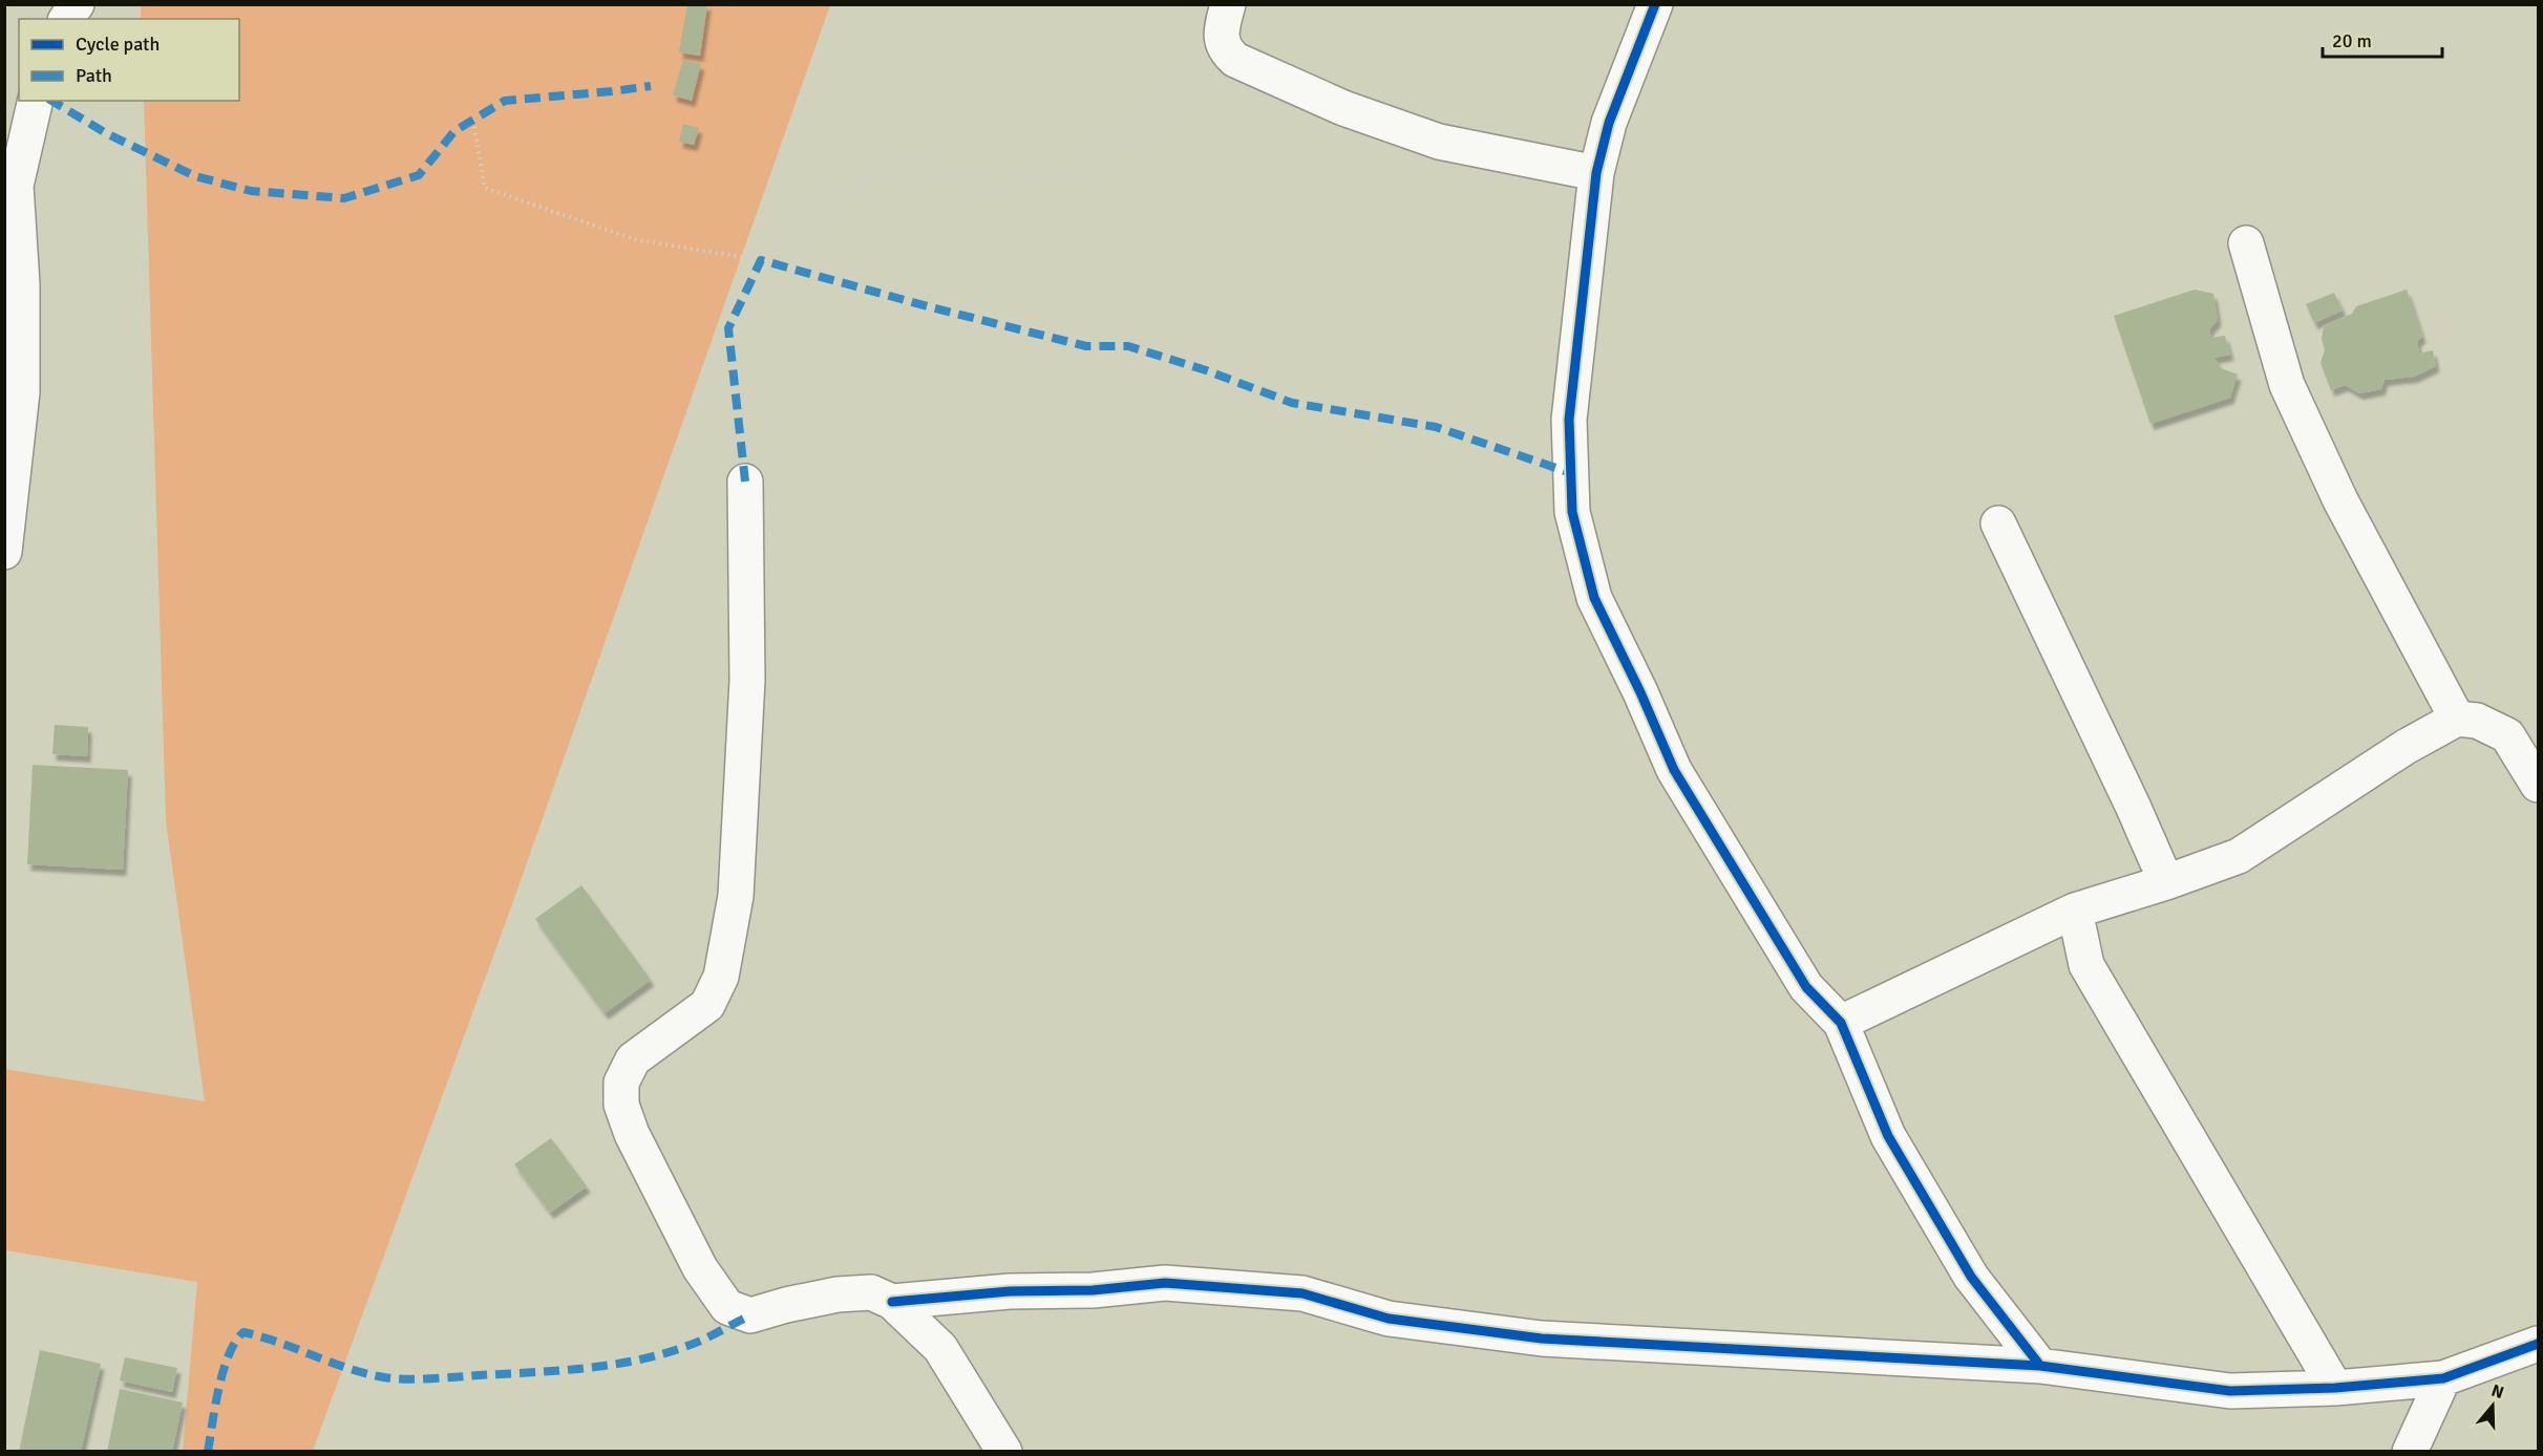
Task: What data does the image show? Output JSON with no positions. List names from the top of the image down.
{
  "legend": ["Cycle path", "Path"],
  "scale_bar": "20 m",
  "north": "top"
}
